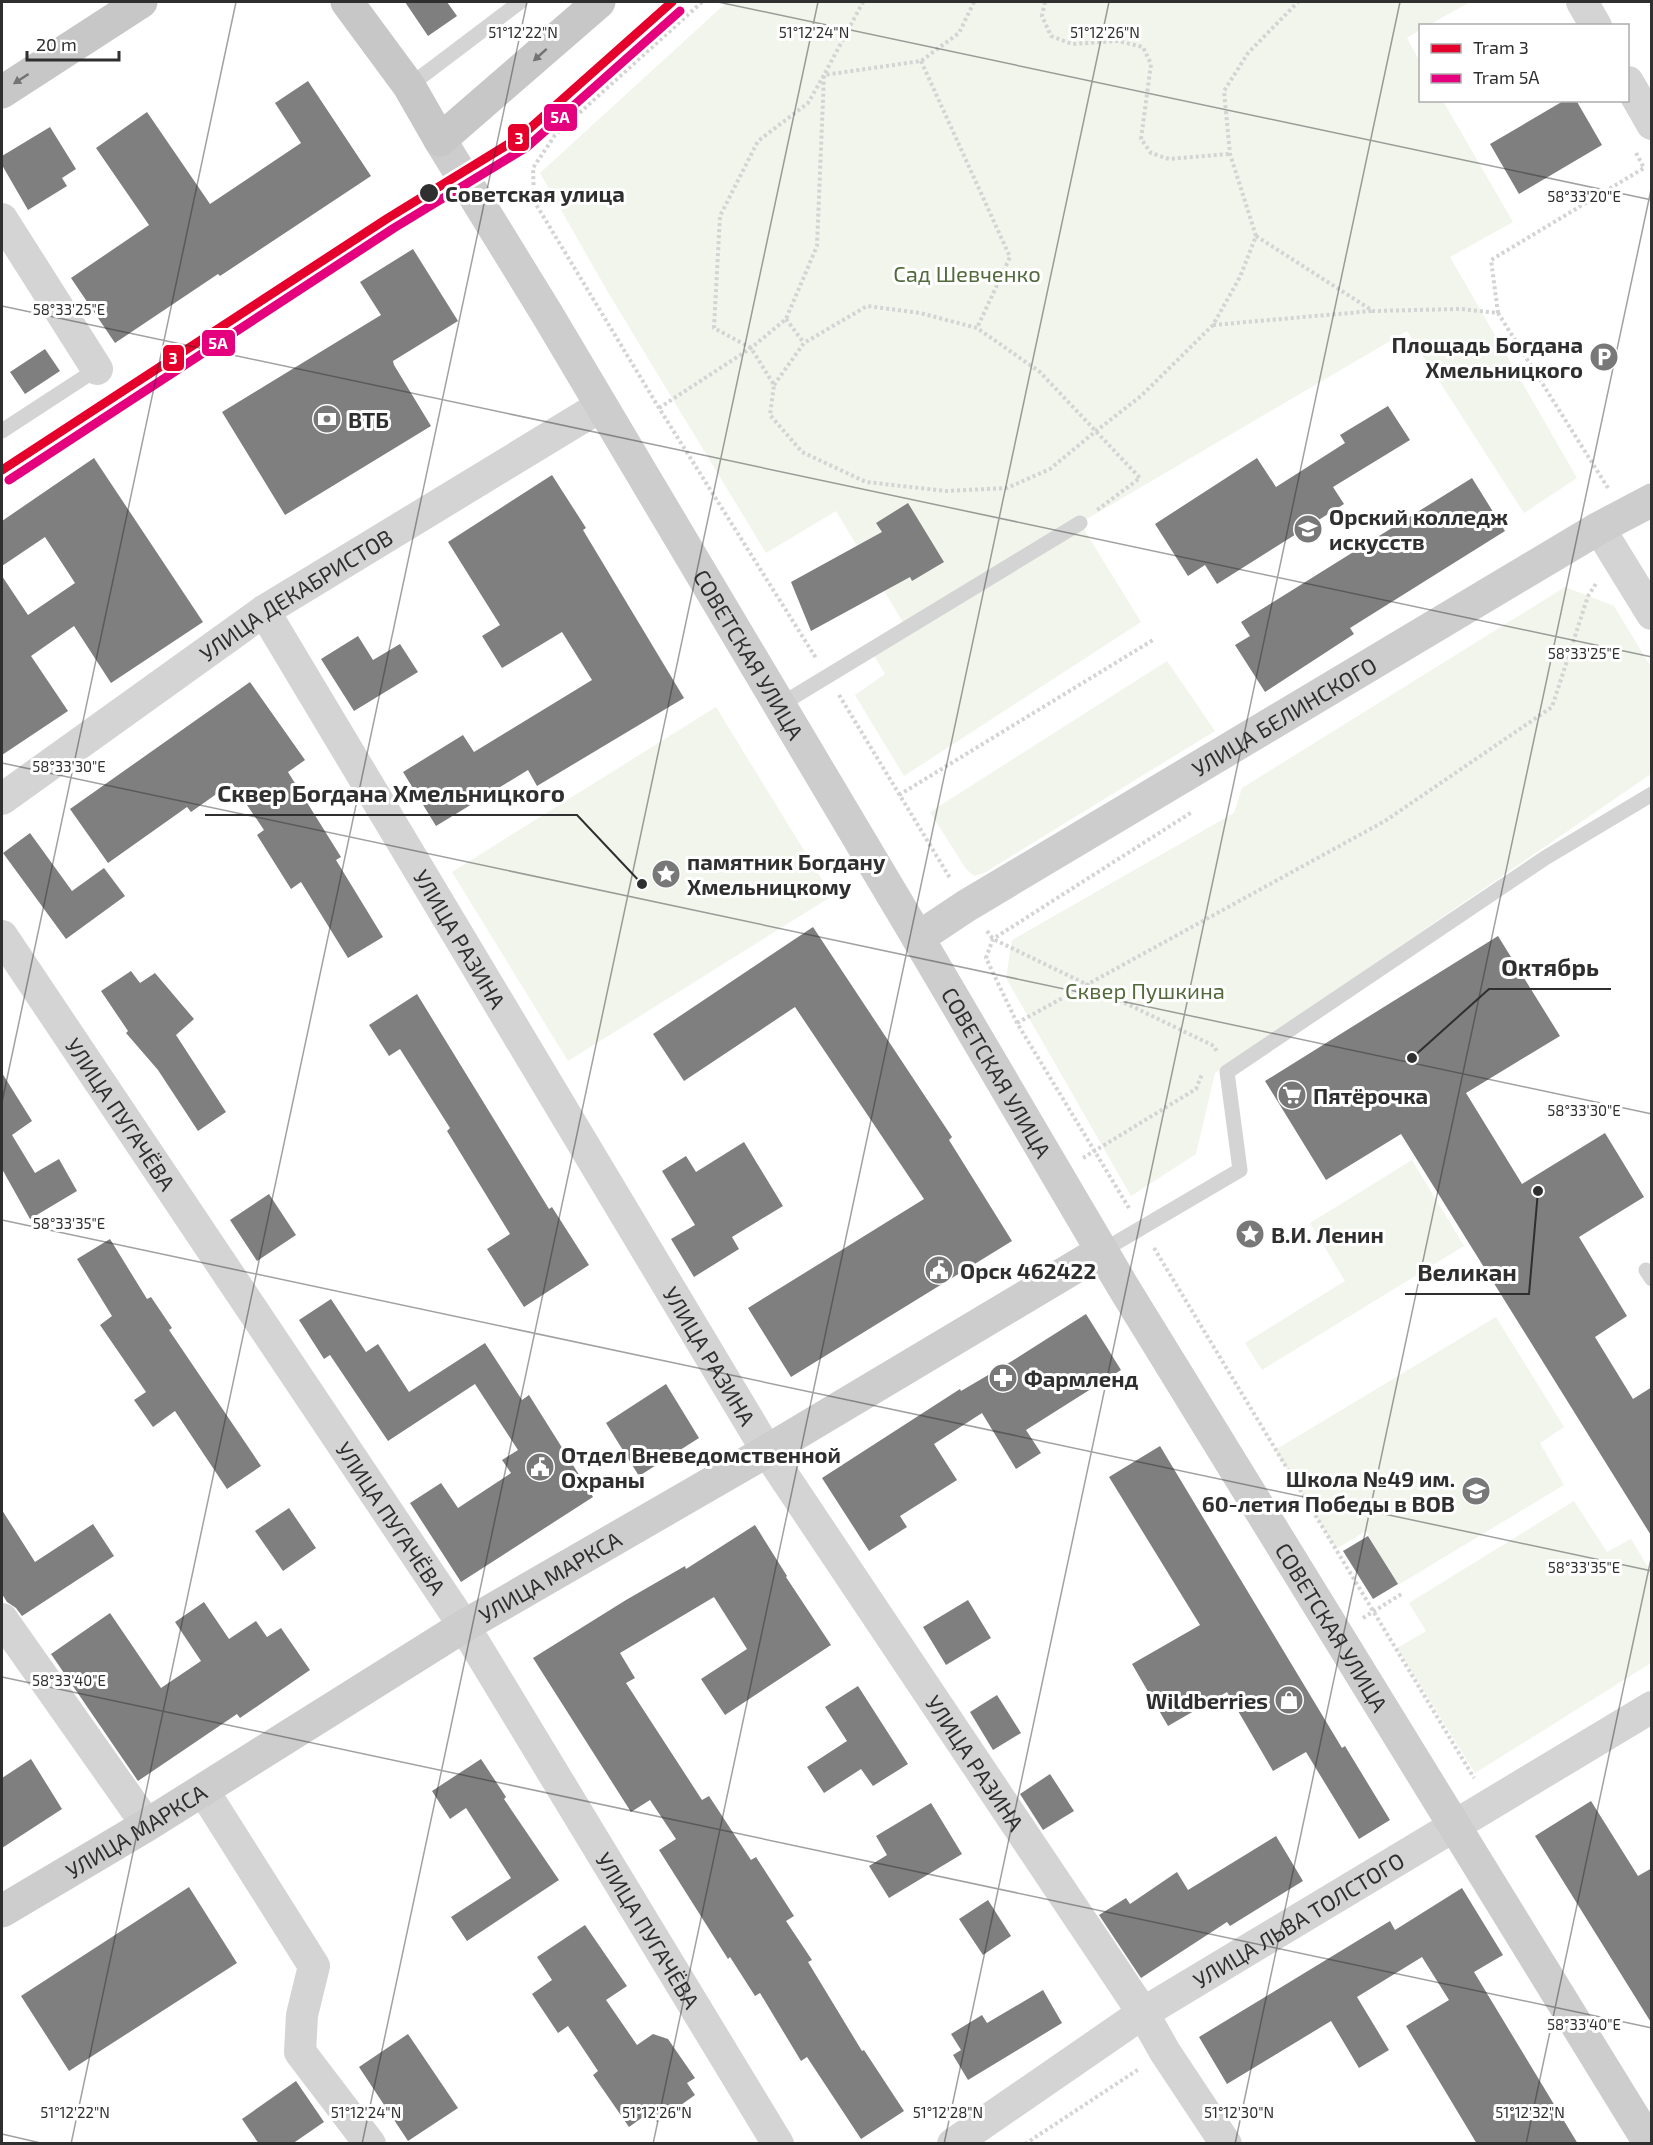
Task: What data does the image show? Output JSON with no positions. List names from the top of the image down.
{
  "streets": {
    "main road": ["СОВЕТСКАЯ УЛИЦА"],
    "street": [
      "УЛИЦА ДЕКАБРИСТОВ",
      "УЛИЦА БЕЛИНСКОГО",
      "УЛИЦА РАЗИНА",
      "УЛИЦА ПУГАЧЁВА",
      "УЛИЦА МАРКСА",
      "УЛИЦА ЛЬВА ТОЛСТОГО"
    ]
  },
  "crossings": [
    ["УЛИЦА ДЕКАБРИСТОВ", "СОВЕТСКАЯ УЛИЦА"],
    ["УЛИЦА ДЕКАБРИСТОВ", "УЛИЦА РАЗИНА"],
    ["СОВЕТСКАЯ УЛИЦА", "УЛИЦА БЕЛИНСКОГО"],
    ["СОВЕТСКАЯ УЛИЦА", "УЛИЦА МАРКСА"],
    ["СОВЕТСКАЯ УЛИЦА", "УЛИЦА ЛЬВА ТОЛСТОГО"],
    ["УЛИЦА РАЗИНА", "УЛИЦА МАРКСА"],
    ["УЛИЦА РАЗИНА", "УЛИЦА ЛЬВА ТОЛСТОГО"],
    ["УЛИЦА ПУГАЧЁВА", "УЛИЦА МАРКСА"]
  ],
  "parks": ["Сад Шевченко", "Сквер Пушкина"],
  "places": {
    "other": [
      "Советская улица",
      "Сквер Богдана Хмельницкого",
      "Октябрь",
      "Великан"
    ],
    "parking": ["Площадь Богдана Хмельницкого"],
    "bank": ["ВТБ"],
    "school or university": ["Орский колледж искусств", "Школа №49 им. 60-летия Победы в ВОВ"],
    "place": ["памятник Богдану Хмельницкому", "В.И. Ленин"],
    "supermarket": ["Пятёрочка"],
    "public building": ["Орск 462422", "Отдел Вневедомственной Охраны"],
    "pharmacy": ["Фармленд"],
    "shop": ["Wildberries"]
  },
  "lines": ["tram line 3", "tram line 5А"],
  "legend": ["Tram 3", "Tram 5А"],
  "scale_bar": "20 m",
  "coordinates": [
    "51°12'22\"N",
    "51°12'24\"N",
    "51°12'26\"N",
    "58°33'20\"E",
    "58°33'25\"E",
    "58°33'30\"E",
    "58°33'35\"E",
    "58°33'40\"E",
    "51°12'28\"N",
    "51°12'30\"N",
    "51°12'32\"N"
  ]
}
